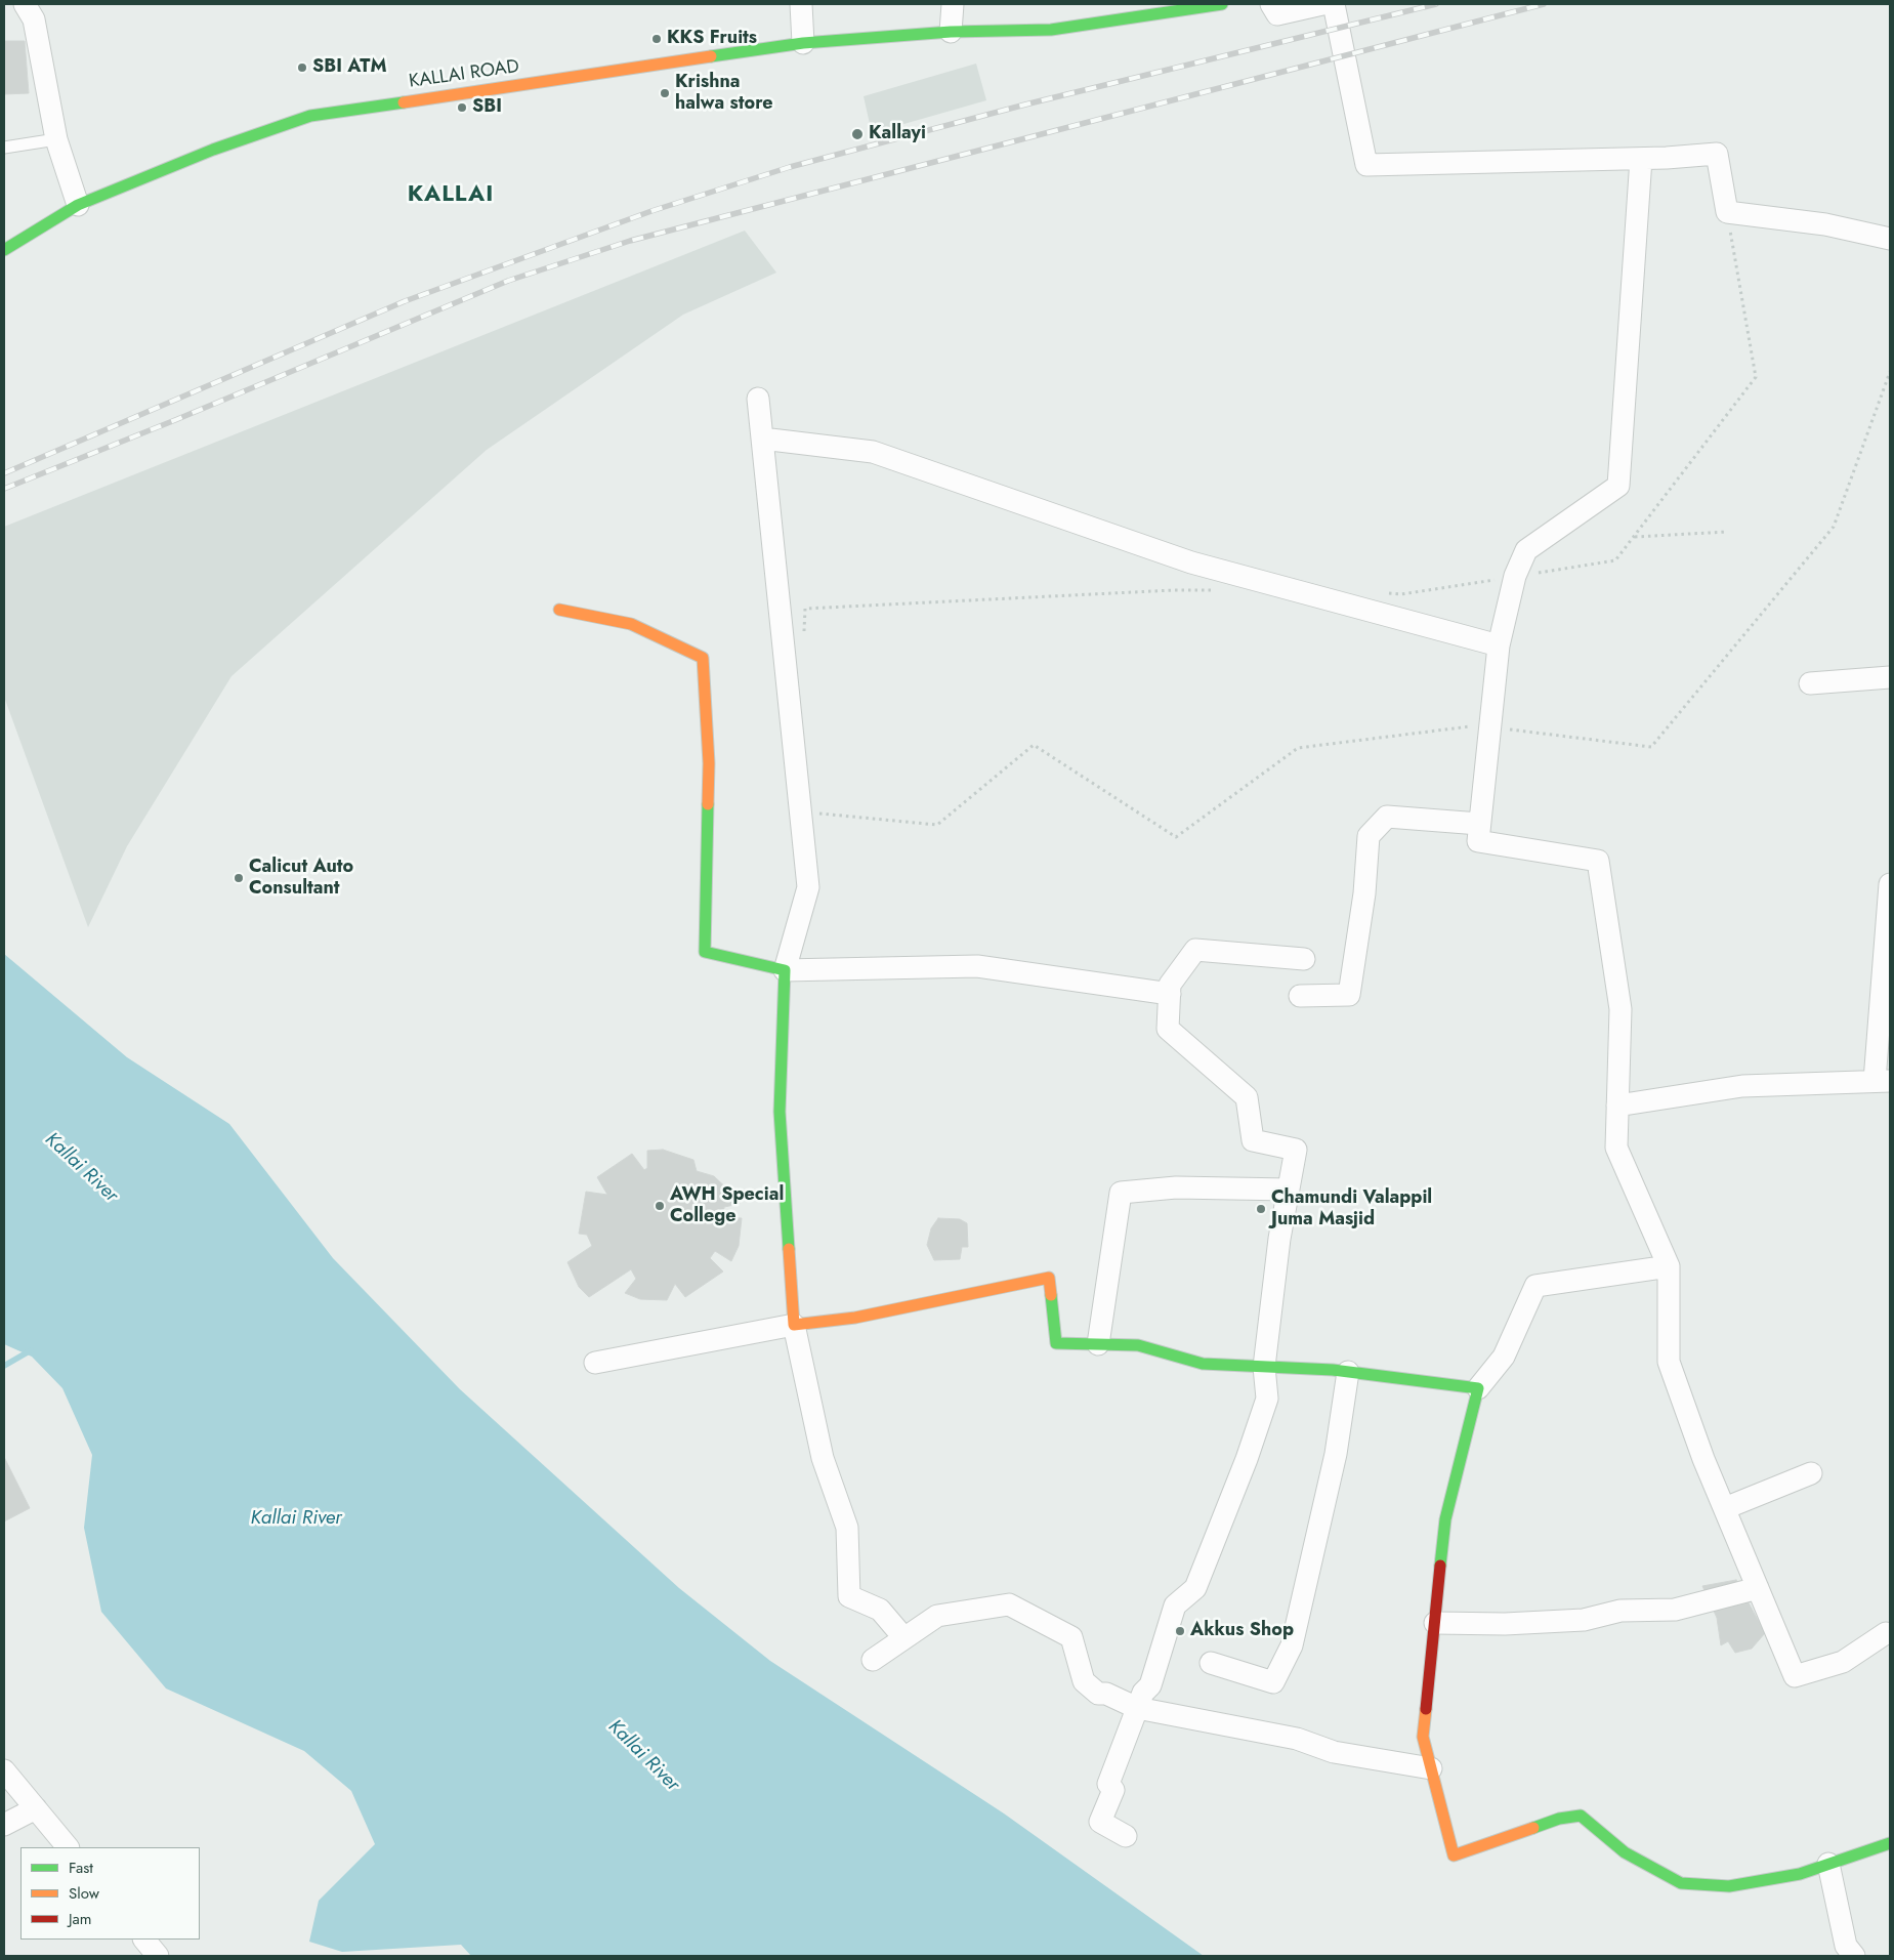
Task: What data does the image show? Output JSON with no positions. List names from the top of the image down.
{
  "streets": {
    "street": ["KALLAI ROAD"]
  },
  "districts": ["KALLAI"],
  "water": ["Kallai River"],
  "places": [
    "KKS Fruits",
    "SBI ATM",
    "Krishna halwa store",
    "SBI",
    "Kallayi",
    "Calicut Auto Consultant",
    "AWH Special College",
    "Chamundi Valappil Juma Masjid",
    "Akkus Shop"
  ],
  "legend": ["Fast", "Slow", "Jam"]
}
